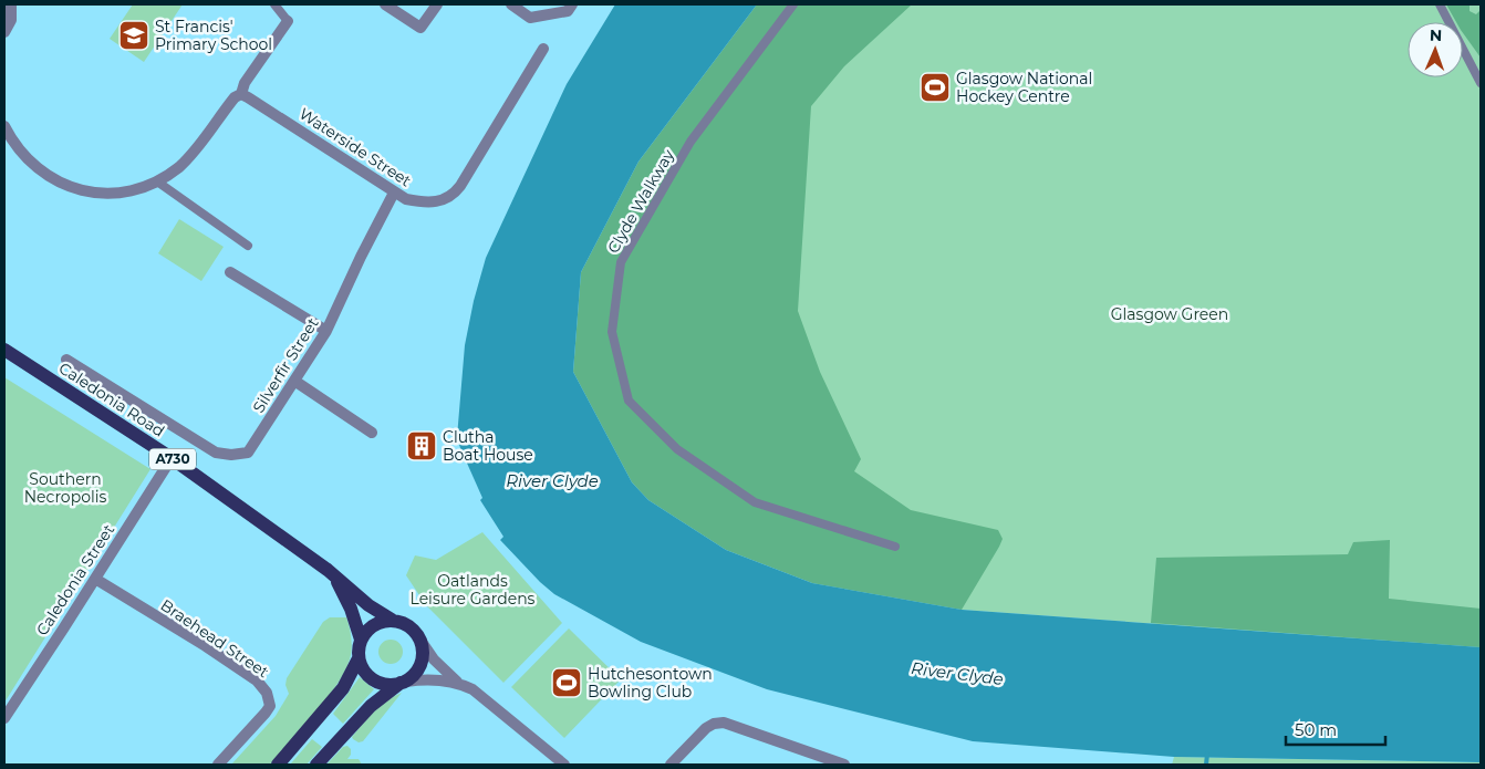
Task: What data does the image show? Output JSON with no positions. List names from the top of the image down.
{
  "streets": {
    "main road": ["Caledonia Road", "A730"],
    "street": [
      "Waterside Street",
      "Clyde Walkway",
      "Silverfir Street",
      "Caledonia Street",
      "Braehead Street"
    ]
  },
  "crossings": [
    ["Waterside Street", "Silverfir Street"],
    ["Caledonia Road", "Caledonia Street"],
    ["Caledonia Street", "Braehead Street"]
  ],
  "water": ["River Clyde"],
  "parks": ["Glasgow Green", "Southern Necropolis", "Oatlands Leisure Gardens"],
  "places": {
    "school or university": ["St Francis' Primary School"],
    "sports": ["Glasgow National Hockey Centre", "Hutchesontown Bowling Club"],
    "building": ["Clutha Boat House"]
  },
  "scale_bar": "50 m",
  "north": "top"
}
